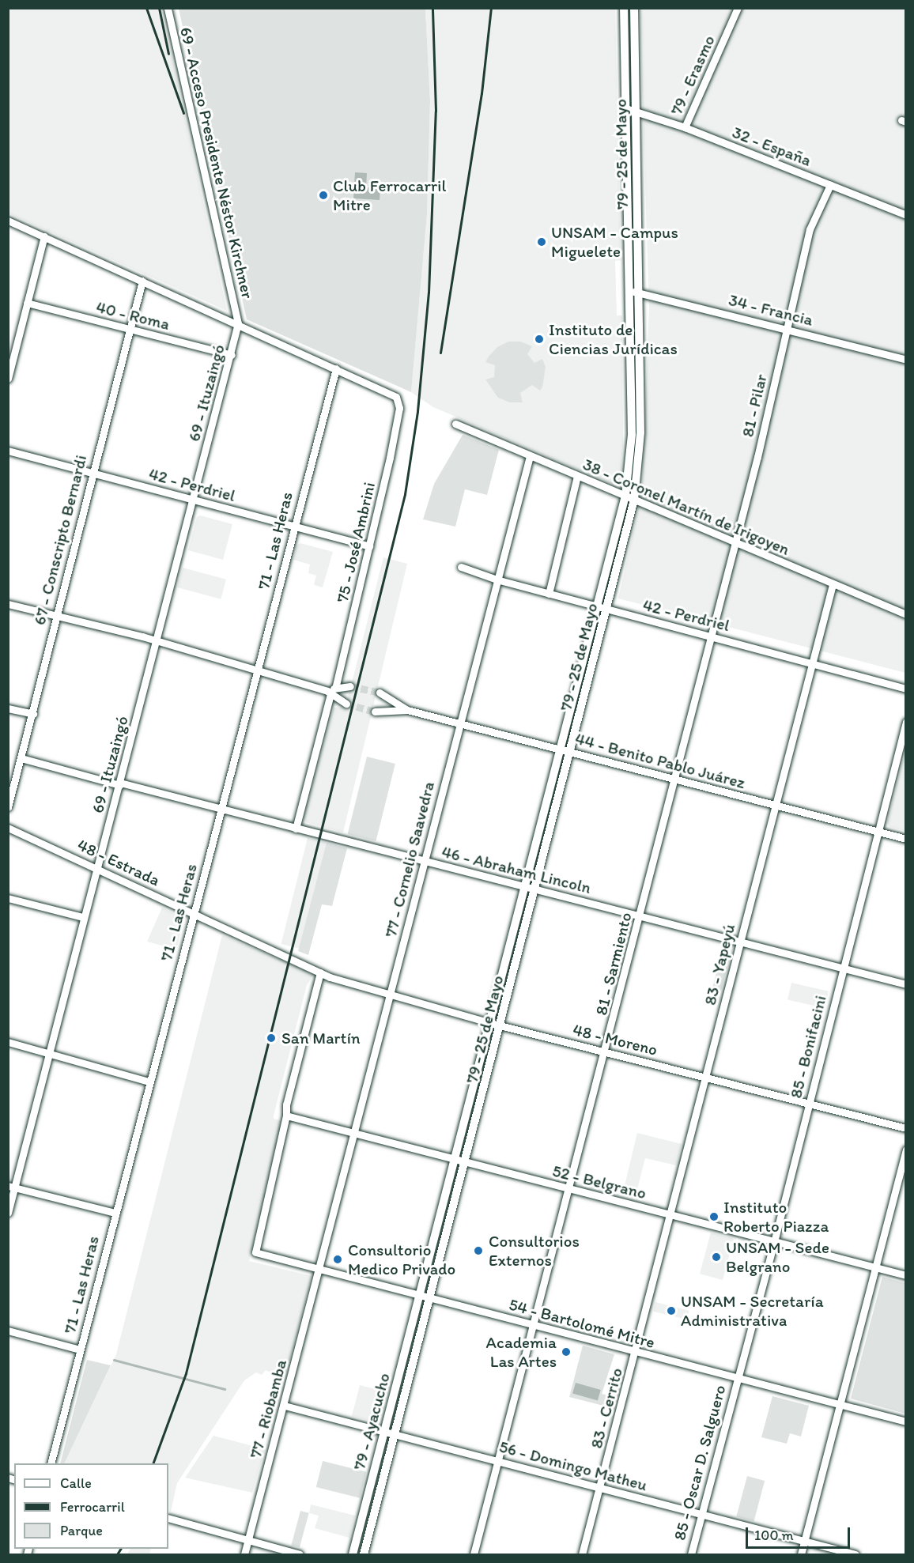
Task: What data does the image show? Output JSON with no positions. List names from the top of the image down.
{
  "streets": {
    "main road": ["79 - 25 de Mayo", "79 - Ayacucho"],
    "street": [
      "79 - Erasmo",
      "32 - España",
      "69 - Acceso Presidente Néstor Kirchner",
      "34 - Francia",
      "40 - Roma",
      "69 - Ituzaingó",
      "81 - Pilar",
      "42 - Perdriel",
      "38 - Coronel Martín de Irigoyen",
      "67 - Conscripto Bernardi",
      "71 - Las Heras",
      "75 - José Ambrini",
      "44 - Benito Pablo Juárez",
      "77 - Cornelio Saavedra",
      "48 - Estrada",
      "46 - Abraham Lincoln",
      "81 - Sarmiento",
      "83 - Yapeyú",
      "48 - Moreno",
      "85 - Bonifacini",
      "52 - Belgrano",
      "54 - Bartolomé Mitre",
      "83 - Cerrito",
      "77 - Riobamba",
      "85 - Oscar D. Salguero",
      "56 - Domingo Matheu"
    ]
  },
  "crossings": [
    ["79 - Erasmo", "32 - España"],
    ["32 - España", "79 - 25 de Mayo"],
    ["32 - España", "81 - Pilar"],
    ["79 - 25 de Mayo", "34 - Francia"],
    ["79 - 25 de Mayo", "42 - Perdriel"],
    ["79 - 25 de Mayo", "38 - Coronel Martín de Irigoyen"],
    ["79 - 25 de Mayo", "44 - Benito Pablo Juárez"],
    ["79 - 25 de Mayo", "46 - Abraham Lincoln"],
    ["79 - 25 de Mayo", "48 - Moreno"],
    ["79 - 25 de Mayo", "52 - Belgrano"],
    ["79 - 25 de Mayo", "54 - Bartolomé Mitre"],
    ["79 - 25 de Mayo", "79 - Ayacucho"],
    ["69 - Acceso Presidente Néstor Kirchner", "69 - Ituzaingó"],
    ["34 - Francia", "81 - Pilar"],
    ["40 - Roma", "69 - Ituzaingó"],
    ["40 - Roma", "67 - Conscripto Bernardi"],
    ["69 - Ituzaingó", "42 - Perdriel"],
    ["69 - Ituzaingó", "48 - Estrada"],
    ["69 - Ituzaingó", "46 - Abraham Lincoln"],
    ["81 - Pilar", "42 - Perdriel"],
    ["81 - Pilar", "38 - Coronel Martín de Irigoyen"],
    ["81 - Pilar", "81 - Sarmiento"],
    ["42 - Perdriel", "67 - Conscripto Bernardi"],
    ["42 - Perdriel", "71 - Las Heras"],
    ["42 - Perdriel", "75 - José Ambrini"],
    ["42 - Perdriel", "77 - Cornelio Saavedra"],
    ["42 - Perdriel", "81 - Sarmiento"],
    ["42 - Perdriel", "83 - Yapeyú"],
    ["38 - Coronel Martín de Irigoyen", "77 - Cornelio Saavedra"],
    ["38 - Coronel Martín de Irigoyen", "83 - Yapeyú"],
    ["67 - Conscripto Bernardi", "46 - Abraham Lincoln"],
    ["71 - Las Heras", "75 - José Ambrini"],
    ["71 - Las Heras", "48 - Estrada"],
    ["71 - Las Heras", "46 - Abraham Lincoln"],
    ["75 - José Ambrini", "46 - Abraham Lincoln"],
    ["44 - Benito Pablo Juárez", "77 - Cornelio Saavedra"],
    ["44 - Benito Pablo Juárez", "81 - Sarmiento"],
    ["44 - Benito Pablo Juárez", "83 - Yapeyú"],
    ["44 - Benito Pablo Juárez", "85 - Bonifacini"],
    ["77 - Cornelio Saavedra", "46 - Abraham Lincoln"],
    ["77 - Cornelio Saavedra", "48 - Moreno"],
    ["77 - Cornelio Saavedra", "52 - Belgrano"],
    ["77 - Cornelio Saavedra", "54 - Bartolomé Mitre"],
    ["77 - Cornelio Saavedra", "77 - Riobamba"],
    ["48 - Estrada", "48 - Moreno"],
    ["46 - Abraham Lincoln", "81 - Sarmiento"],
    ["46 - Abraham Lincoln", "83 - Yapeyú"],
    ["46 - Abraham Lincoln", "85 - Bonifacini"],
    ["81 - Sarmiento", "48 - Moreno"],
    ["81 - Sarmiento", "52 - Belgrano"],
    ["81 - Sarmiento", "54 - Bartolomé Mitre"],
    ["81 - Sarmiento", "56 - Domingo Matheu"],
    ["83 - Yapeyú", "48 - Moreno"],
    ["83 - Yapeyú", "52 - Belgrano"],
    ["83 - Yapeyú", "54 - Bartolomé Mitre"],
    ["83 - Yapeyú", "83 - Cerrito"],
    ["48 - Moreno", "85 - Bonifacini"],
    ["85 - Bonifacini", "52 - Belgrano"],
    ["85 - Bonifacini", "54 - Bartolomé Mitre"],
    ["85 - Bonifacini", "85 - Oscar D. Salguero"],
    ["52 - Belgrano", "54 - Bartolomé Mitre"],
    ["54 - Bartolomé Mitre", "83 - Cerrito"],
    ["54 - Bartolomé Mitre", "77 - Riobamba"],
    ["54 - Bartolomé Mitre", "79 - Ayacucho"],
    ["54 - Bartolomé Mitre", "85 - Oscar D. Salguero"],
    ["83 - Cerrito", "56 - Domingo Matheu"],
    ["77 - Riobamba", "56 - Domingo Matheu"],
    ["79 - Ayacucho", "56 - Domingo Matheu"],
    ["85 - Oscar D. Salguero", "56 - Domingo Matheu"]
  ],
  "places": [
    "Club Ferrocarril Mitre",
    "UNSAM - Campus Miguelete",
    "Instituto de Ciencias Jurídicas",
    "San Martín",
    "Instituto Roberto Piazza",
    "Consultorios Externos",
    "UNSAM - Sede Belgrano",
    "Consultorio Medico Privado",
    "UNSAM - Secretaría Administrativa",
    "Academia Las Artes"
  ],
  "legend": ["Calle", "Ferrocarril", "Parque"],
  "scale_bar": "100 m"
}
